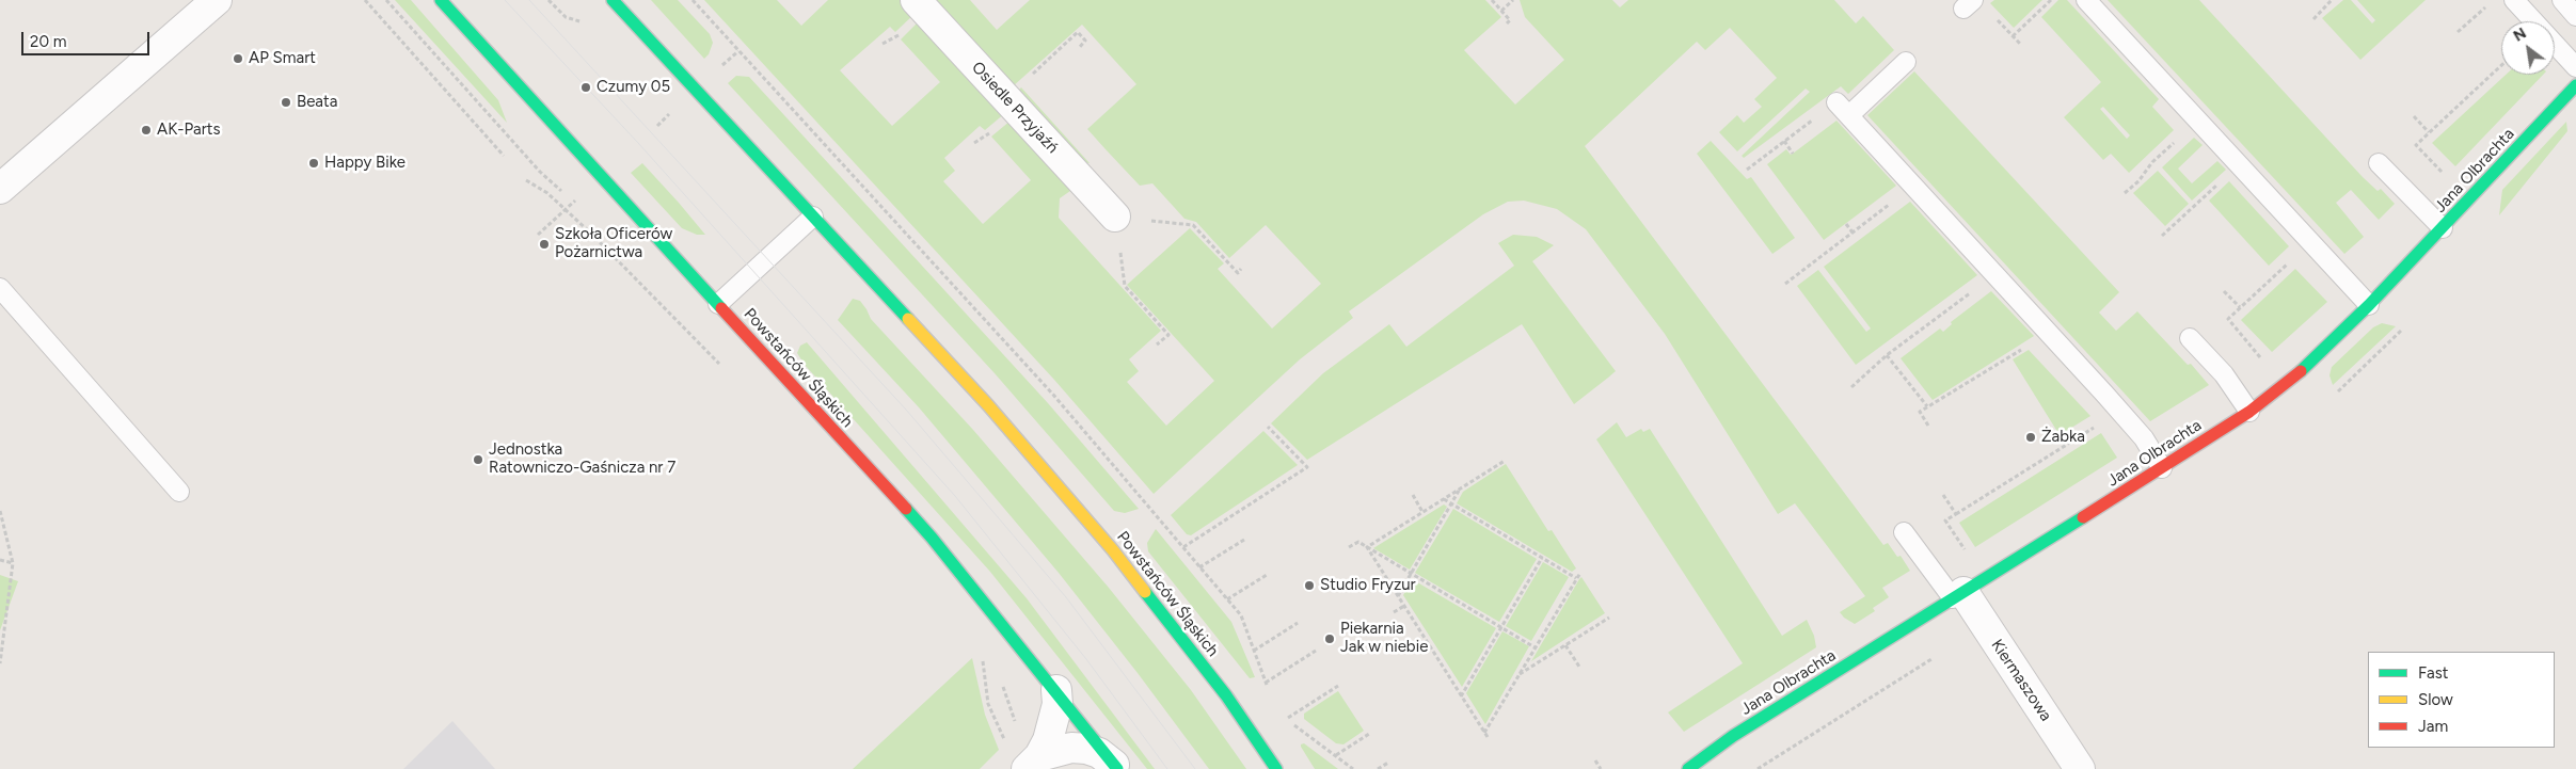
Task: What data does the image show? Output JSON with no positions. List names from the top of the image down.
{
  "streets": {
    "main road": ["Jana Olbrachta", "Powstańców Śląskich"],
    "street": ["Osiedle Przyjaźń", "Kiermaszowa"]
  },
  "crossings": [
    ["Jana Olbrachta", "Kiermaszowa"]
  ],
  "places": [
    "AP Smart",
    "Czumy 05",
    "Beata",
    "AK-Parts",
    "Happy Bike",
    "Szkoła Oficerów Pożarnictwa",
    "Żabka",
    "Jednostka Ratowniczo-Gaśnicza nr 7",
    "Studio Fryzur",
    "Piekarnia Jak w niebie"
  ],
  "legend": ["Fast", "Slow", "Jam"],
  "scale_bar": "20 m",
  "north": "top left"
}
